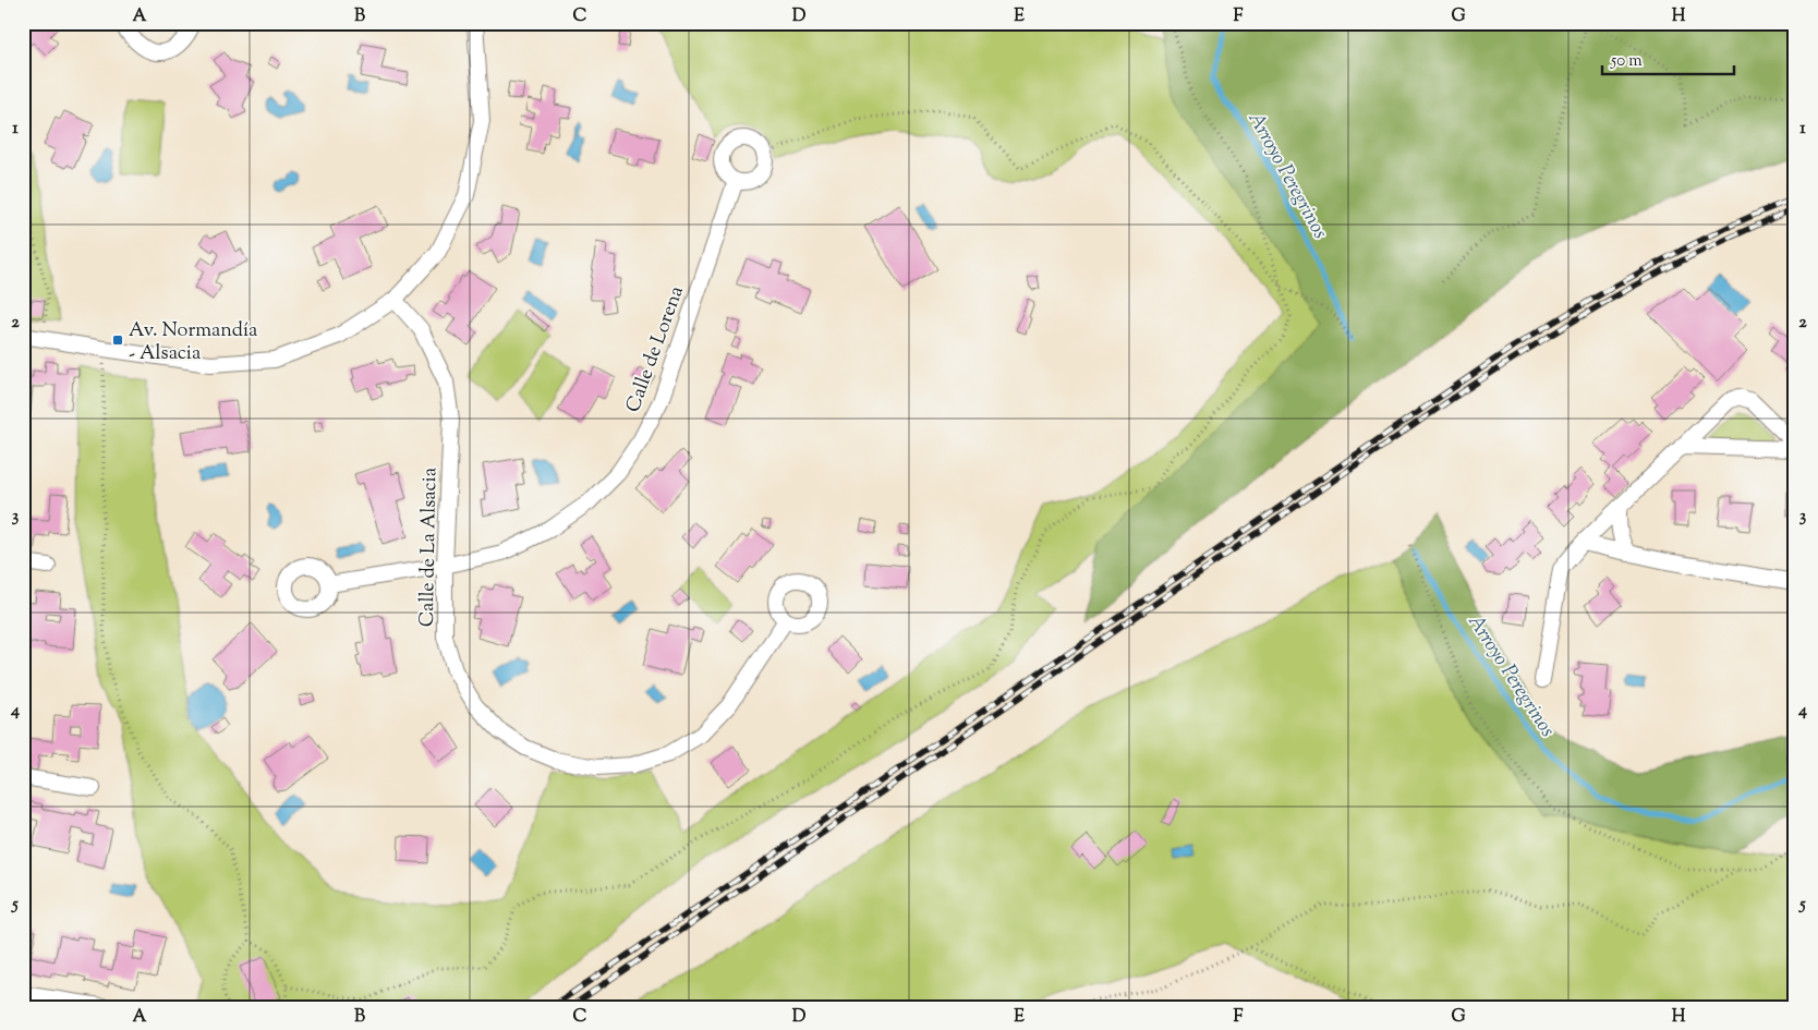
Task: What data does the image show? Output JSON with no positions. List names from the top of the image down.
{
  "streets": {
    "street": ["Calle de Lorena", "Calle de La Alsacia"]
  },
  "crossings": [
    ["Calle de Lorena", "Calle de La Alsacia"]
  ],
  "water": ["Arroyo Peregrinos"],
  "places": {
    "transit": ["Av. Normandía - Alsacia"]
  },
  "scale_bar": "50 m",
  "grid": {
    "columns": [
      "A",
      "B",
      "C",
      "D",
      "E",
      "F",
      "G",
      "H"
    ],
    "rows": [
      "1",
      "2",
      "3",
      "4",
      "5"
    ]
  }
}
